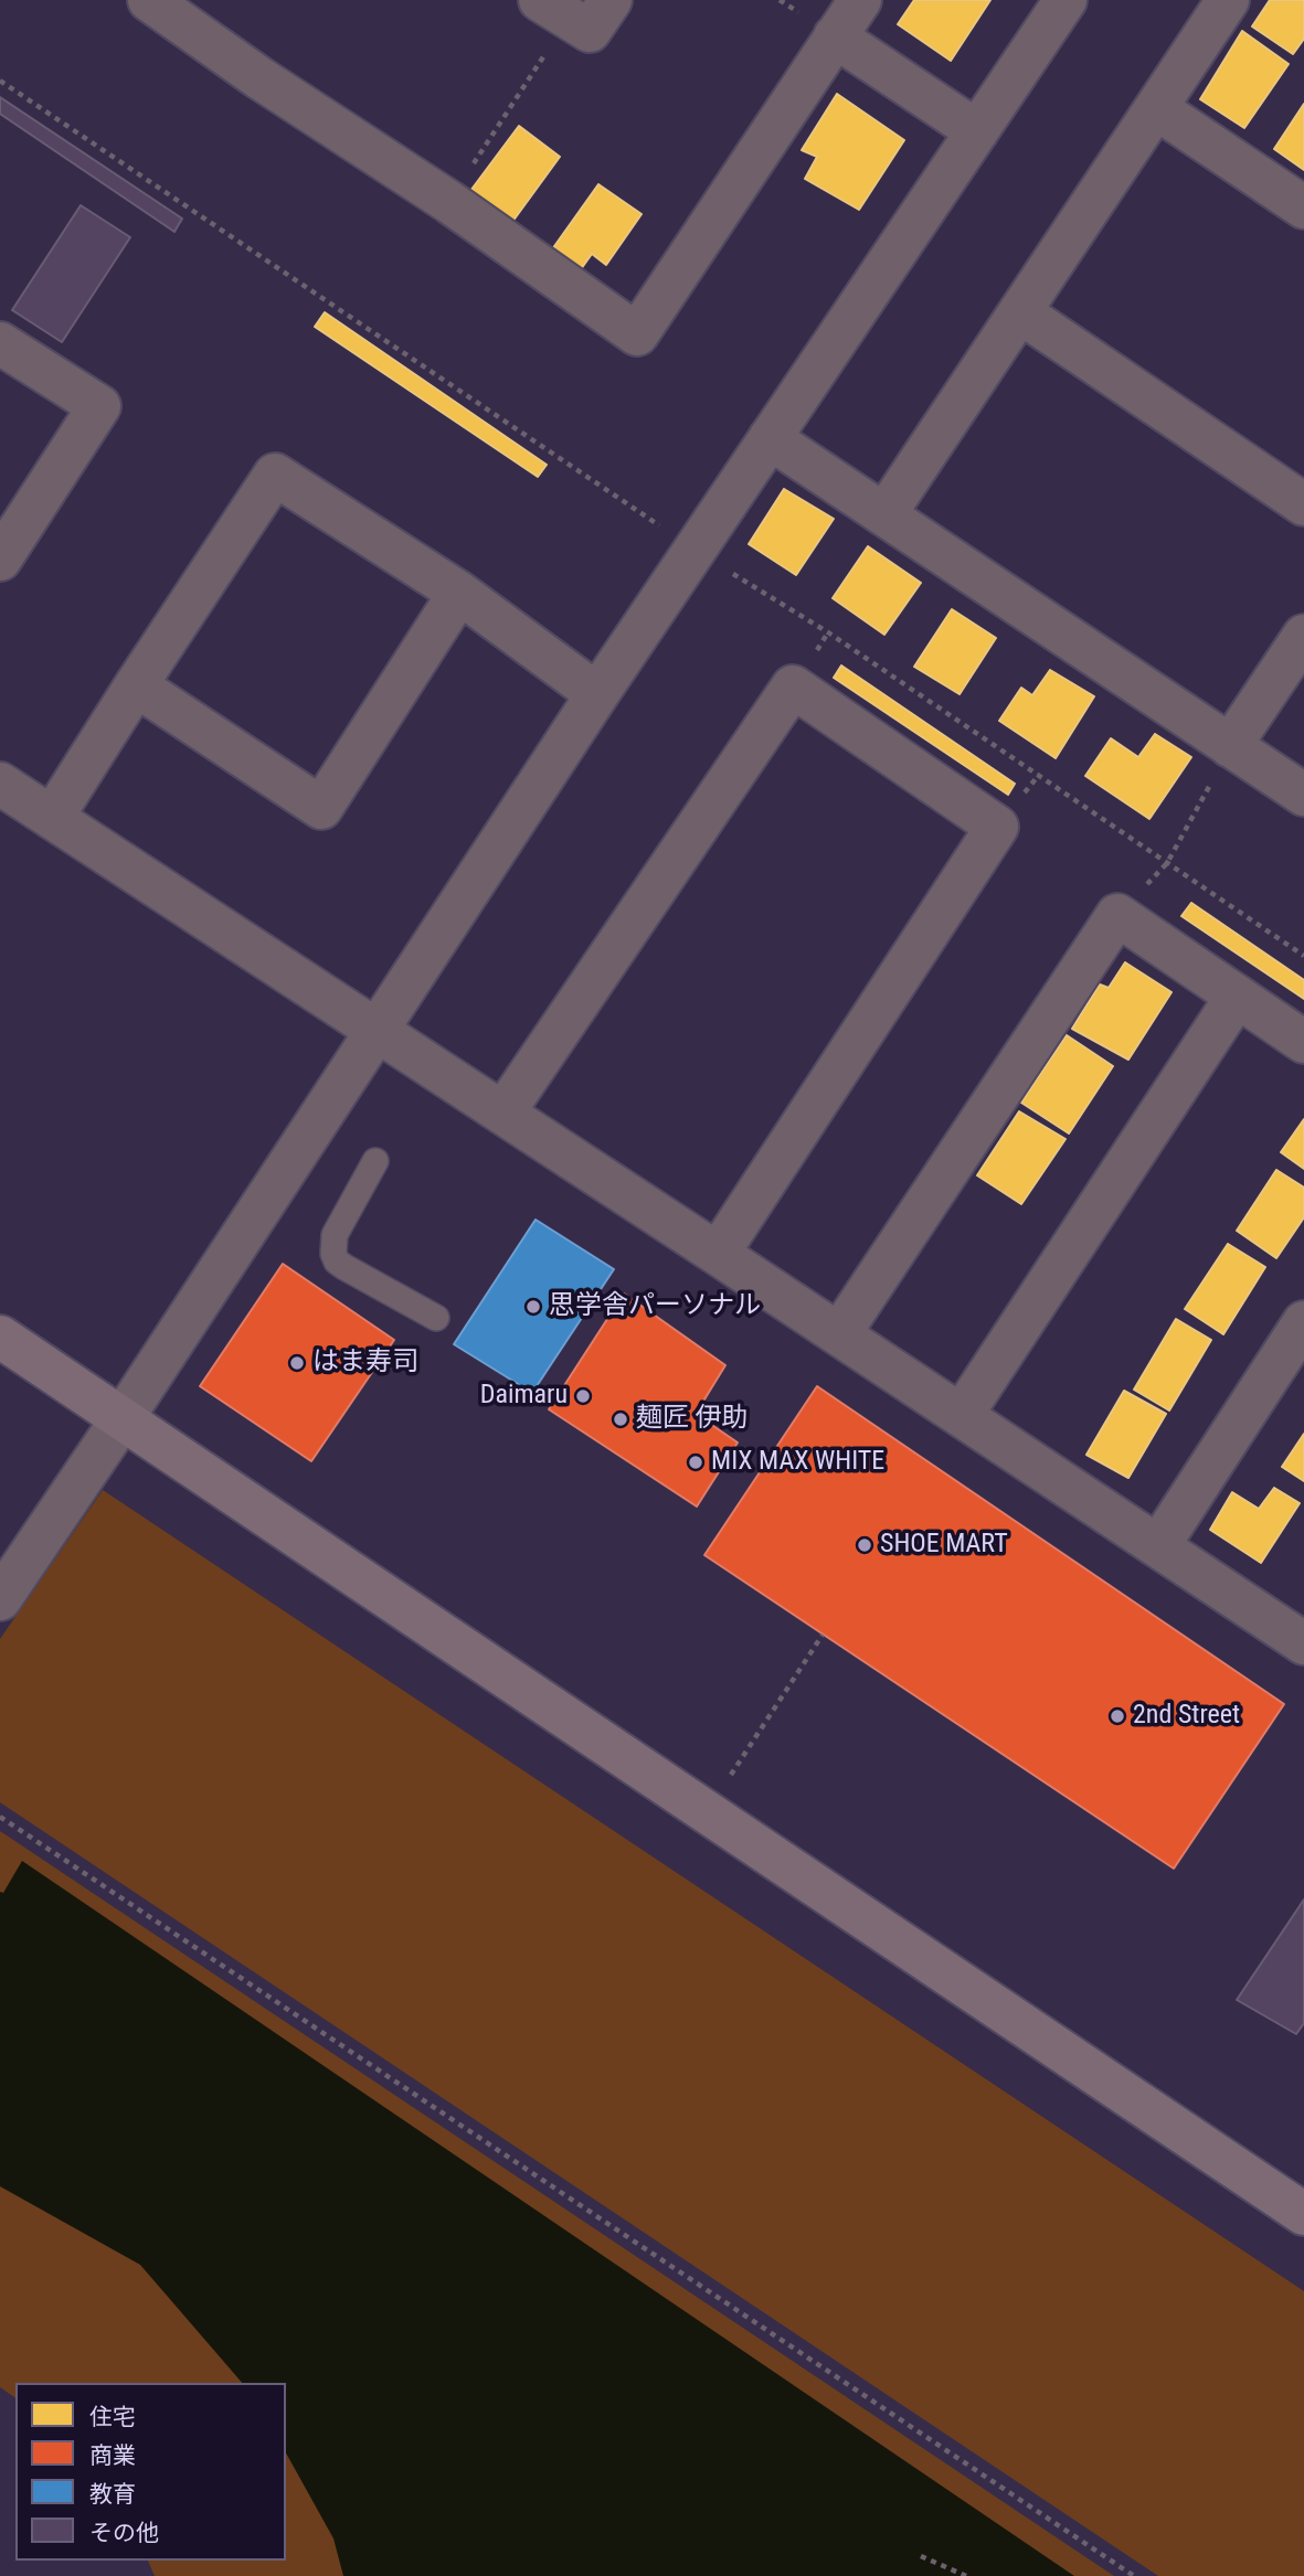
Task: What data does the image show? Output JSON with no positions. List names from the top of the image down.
{
  "places": [
    "思学舎パーソナル",
    "はま寿司",
    "Daimaru",
    "麺匠 伊助",
    "MIX MAX WHITE",
    "SHOE MART",
    "2nd Street"
  ],
  "legend": [
    "住宅",
    "商業",
    "教育",
    "その他"
  ]
}
